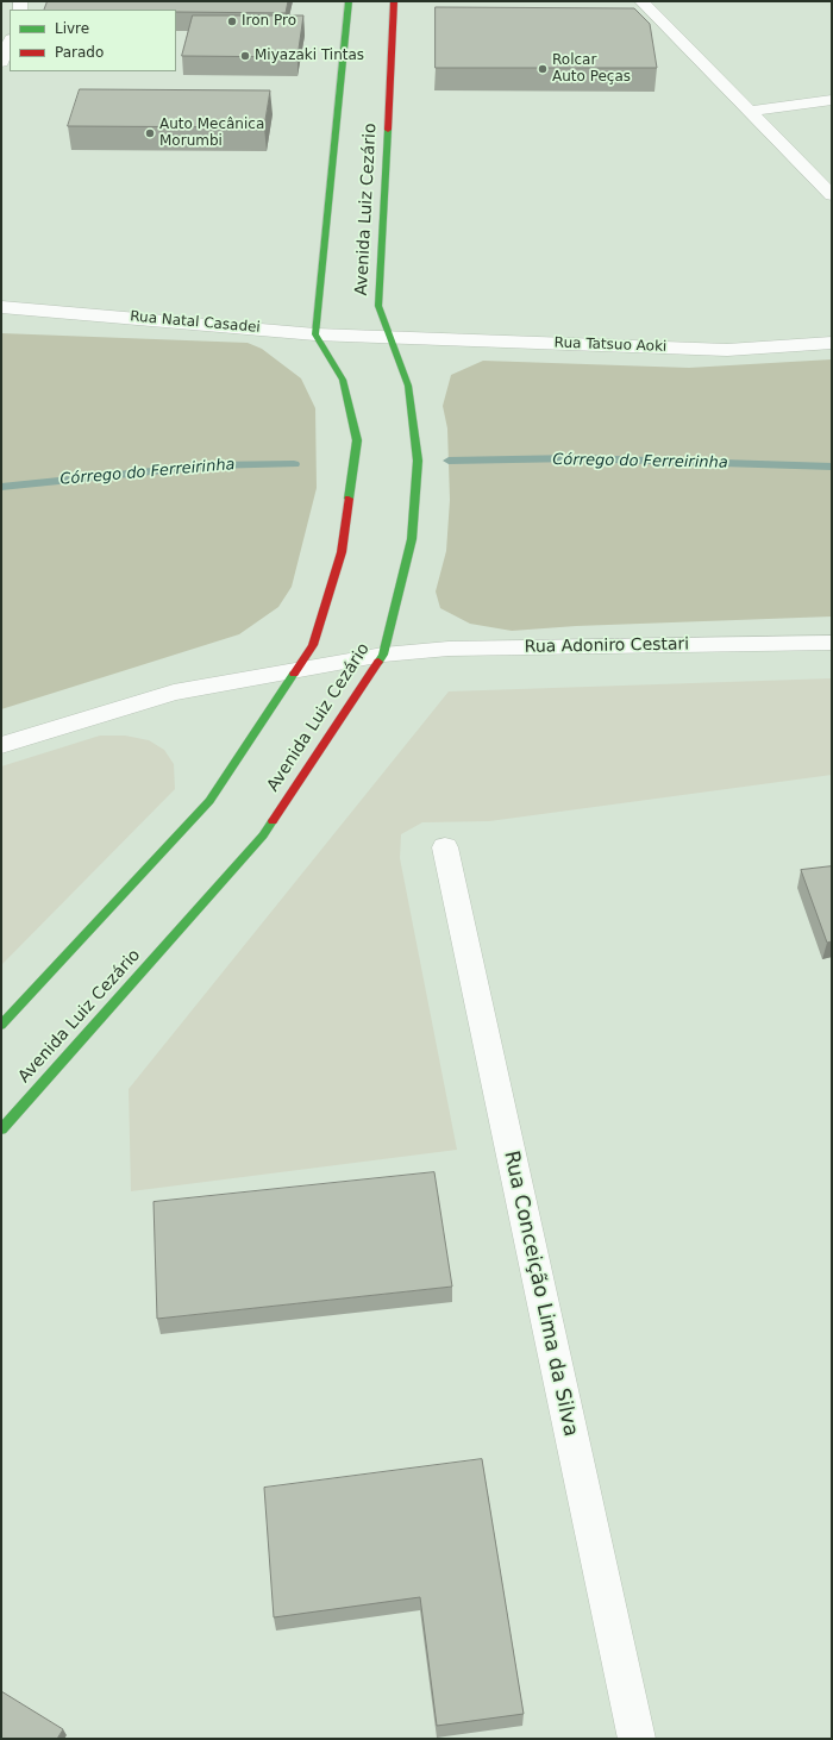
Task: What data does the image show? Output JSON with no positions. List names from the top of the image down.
{
  "streets": {
    "street": [
      "Avenida Luiz Cezário",
      "Rua Natal Casadei",
      "Rua Tatsuo Aoki",
      "Rua Adoniro Cestari",
      "Rua Conceição Lima da Silva"
    ]
  },
  "crossings": [
    ["Avenida Luiz Cezário", "Rua Natal Casadei"],
    ["Avenida Luiz Cezário", "Rua Tatsuo Aoki"],
    ["Avenida Luiz Cezário", "Rua Adoniro Cestari"],
    ["Rua Natal Casadei", "Rua Tatsuo Aoki"]
  ],
  "water": ["Córrego do Ferreirinha"],
  "places": [
    "Iron Pro",
    "Miyazaki Tintas",
    "Rolcar Auto Peças",
    "Auto Mecânica Morumbi"
  ],
  "legend": ["Livre", "Parado"]
}
